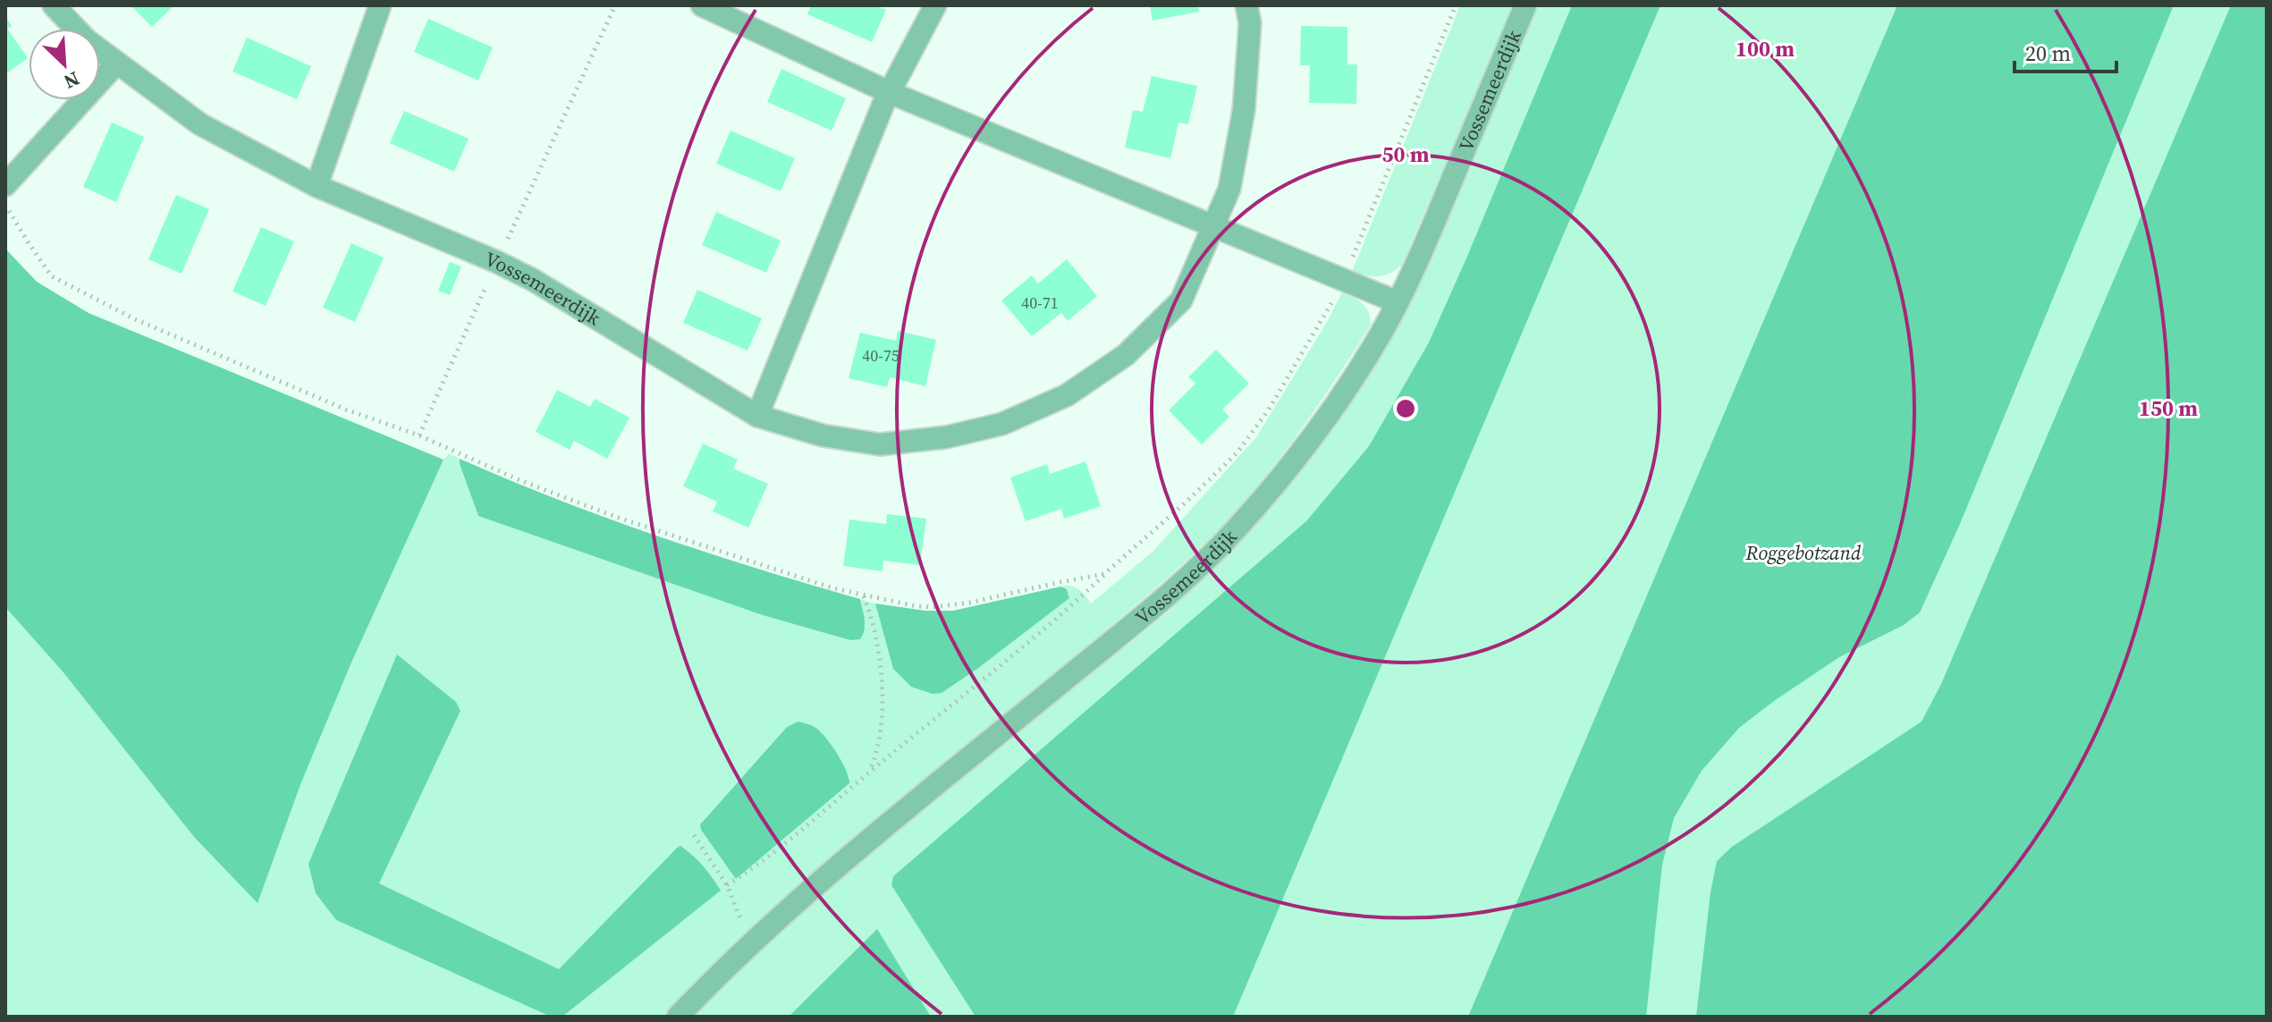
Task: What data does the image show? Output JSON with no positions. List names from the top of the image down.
{
  "streets": {
    "street": ["Vossemeerdijk"]
  },
  "parks": ["Roggebotzand"],
  "house_numbers": ["40-71", "40-75"],
  "scale_bar": "20 m",
  "north": "bottom right",
  "rings": ["100 m", "50 m", "150 m"]
}
